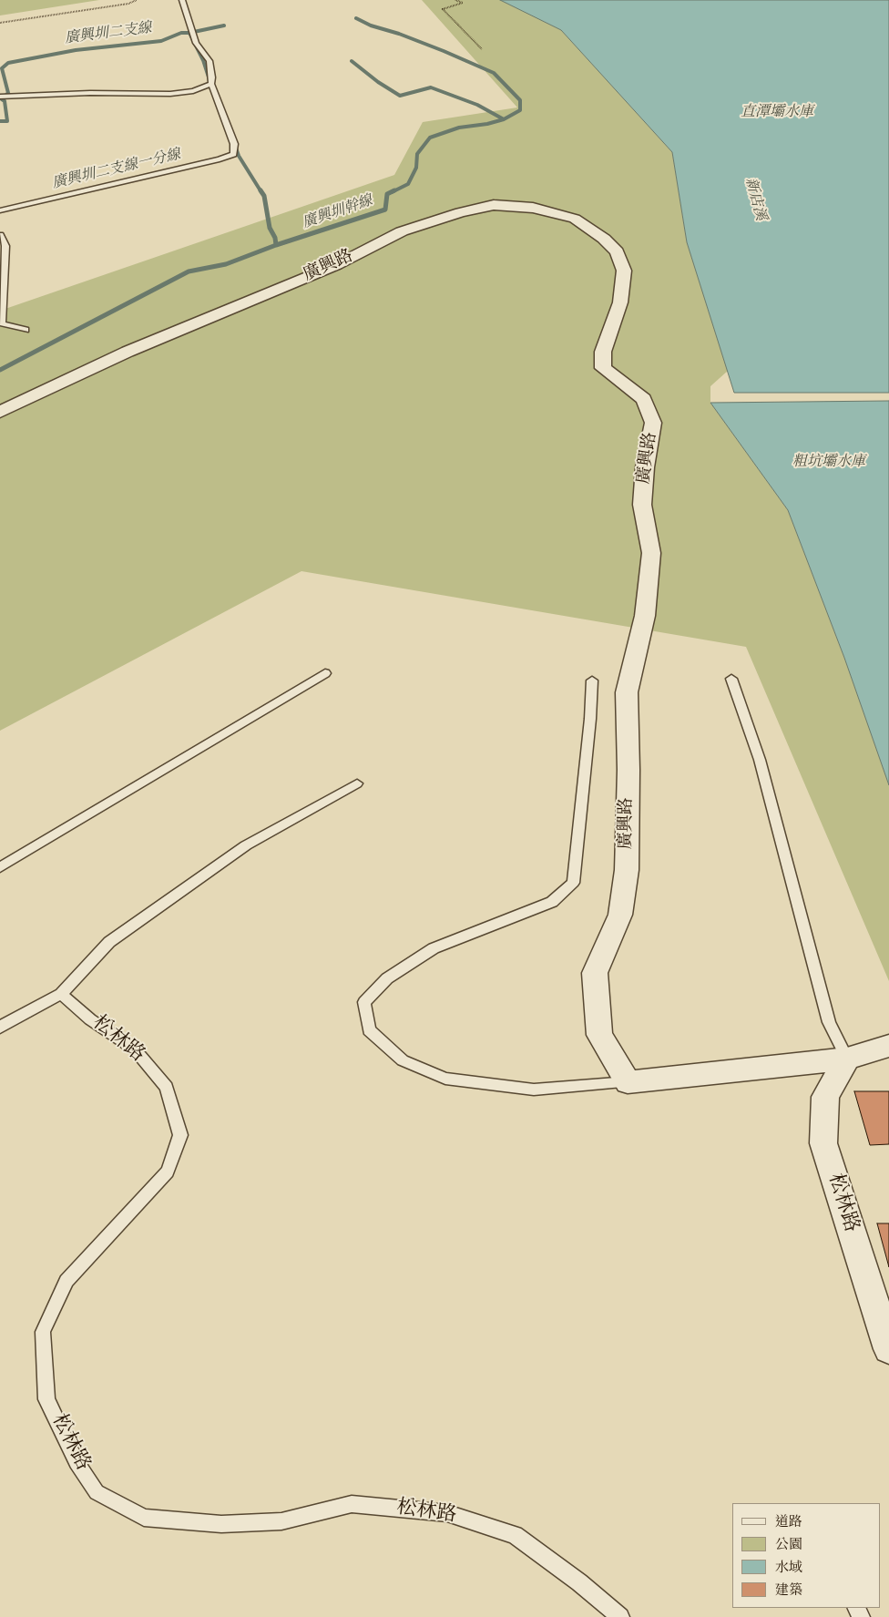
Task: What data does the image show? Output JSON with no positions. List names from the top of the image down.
{
  "streets": {
    "street": ["廣興路", "松林路"]
  },
  "water": [
    "廣興圳二支線",
    "直潭壩水庫",
    "廣興圳二支線一分線",
    "新店溪",
    "廣興圳幹線",
    "粗坑壩水庫"
  ],
  "legend": [
    "道路",
    "公園",
    "水域",
    "建築"
  ]
}
